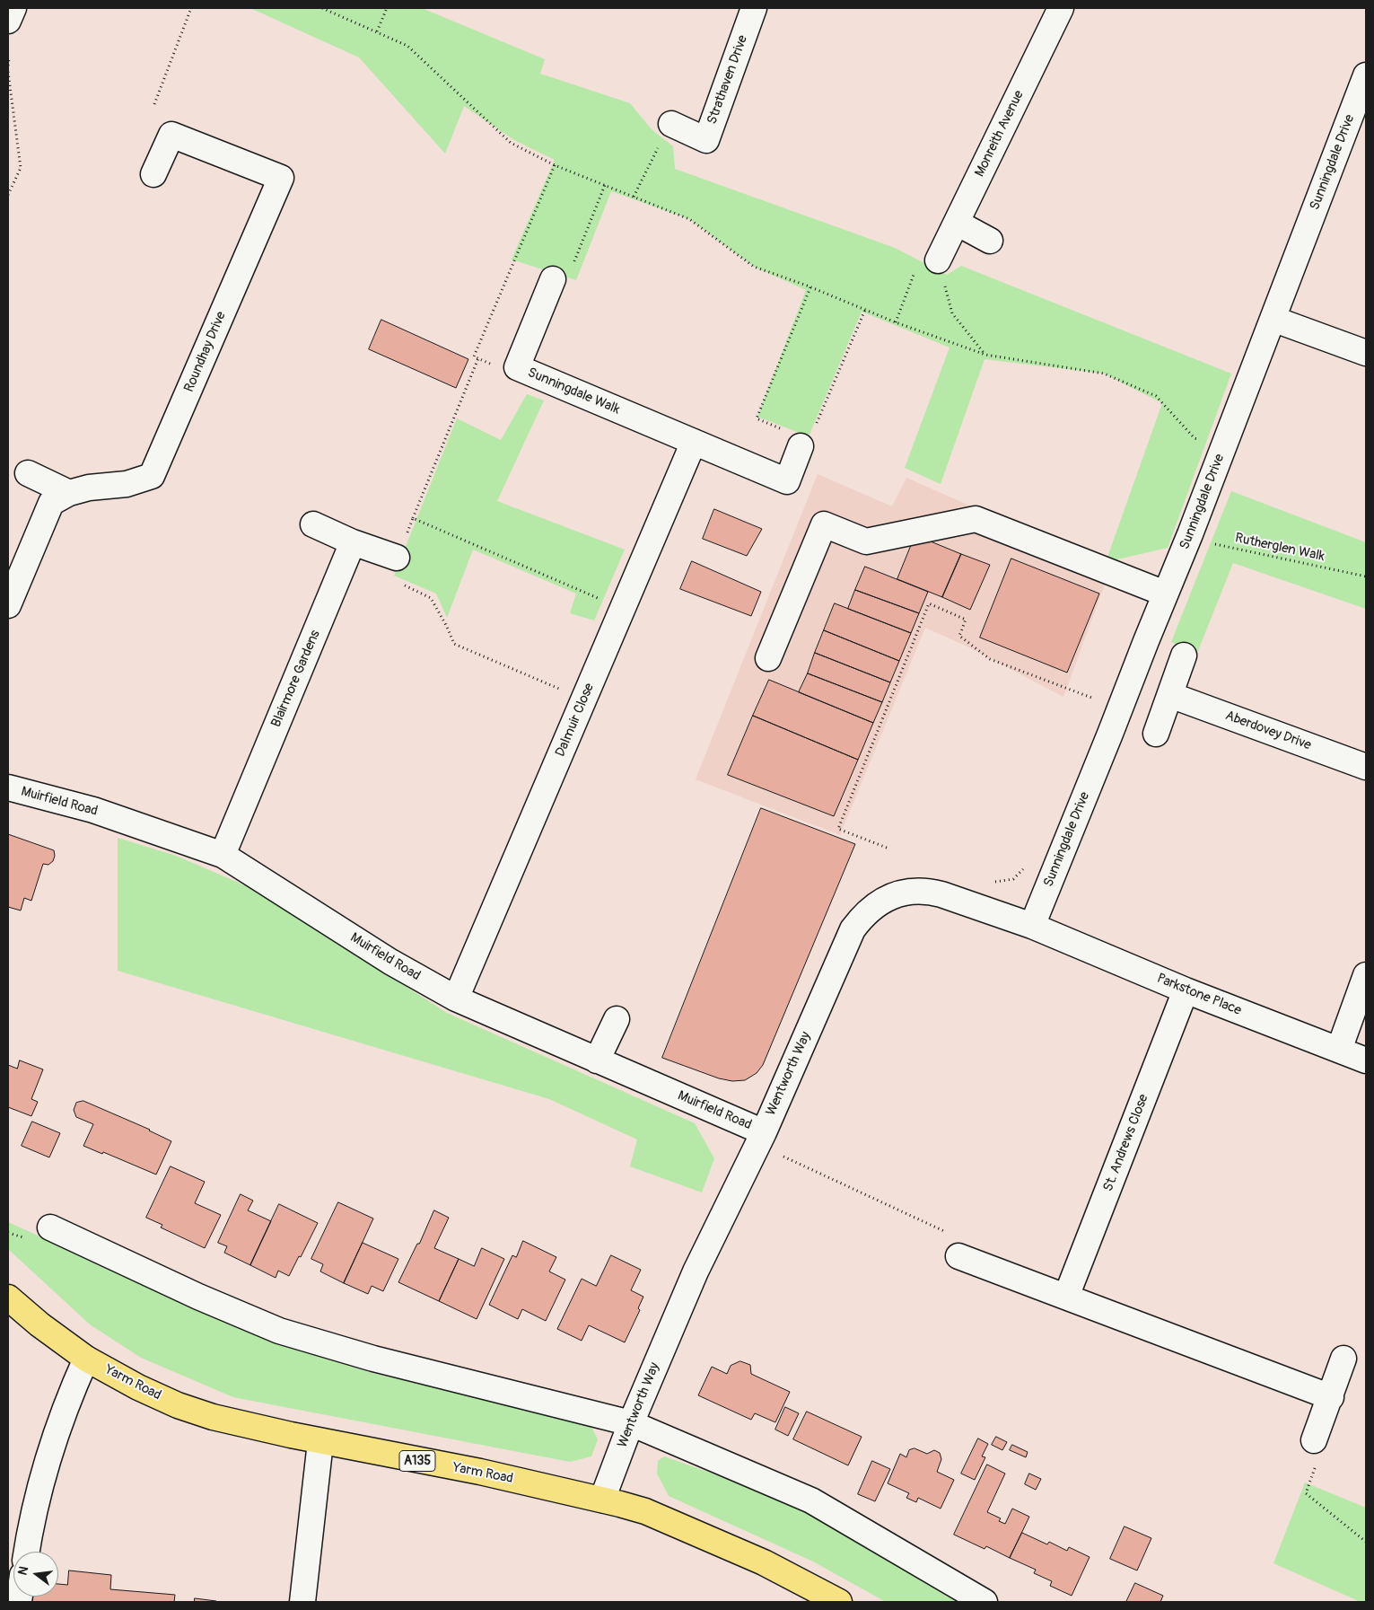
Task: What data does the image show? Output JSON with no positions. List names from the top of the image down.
{
  "streets": {
    "main road": ["Yarm Road", "A135"],
    "street": [
      "Strathaven Drive",
      "Monreith Avenue",
      "Sunningdale Drive",
      "Roundhay Drive",
      "Sunningdale Walk",
      "Blairmore Gardens",
      "Dalmuir Close",
      "Aberdovey Drive",
      "Muirfield Road",
      "Parkstone Place",
      "Wentworth Way",
      "St. Andrews Close"
    ],
    "path": ["Rutherglen Walk"]
  },
  "crossings": [
    ["Sunningdale Drive", "Rutherglen Walk"],
    ["Sunningdale Drive", "Parkstone Place"],
    ["Sunningdale Drive", "Wentworth Way"],
    ["Sunningdale Walk", "Dalmuir Close"],
    ["Blairmore Gardens", "Muirfield Road"],
    ["Dalmuir Close", "Muirfield Road"],
    ["Muirfield Road", "Wentworth Way"],
    ["Parkstone Place", "Wentworth Way"],
    ["Parkstone Place", "St. Andrews Close"],
    ["Wentworth Way", "Yarm Road"]
  ],
  "north": "left"
}
